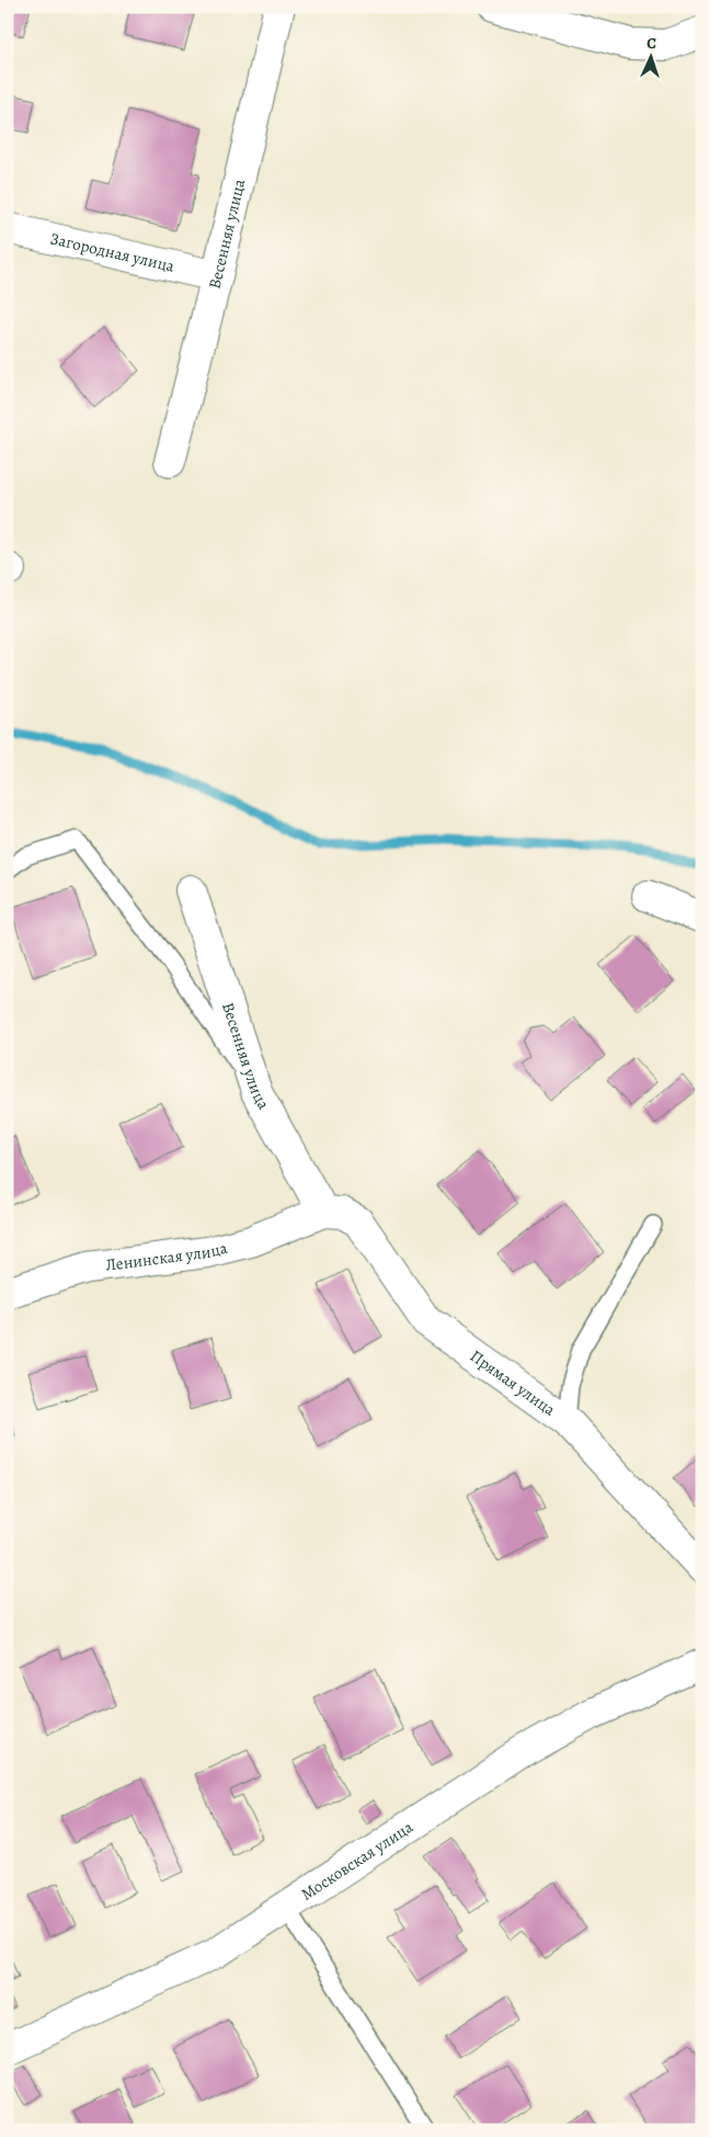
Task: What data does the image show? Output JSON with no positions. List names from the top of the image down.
{
  "streets": {
    "street": [
      "Весенняя улица",
      "Загородная улица",
      "Ленинская улица",
      "Прямая улица",
      "Московская улица"
    ]
  },
  "crossings": [
    ["Весенняя улица", "Загородная улица"],
    ["Весенняя улица", "Ленинская улица"],
    ["Весенняя улица", "Прямая улица"],
    ["Ленинская улица", "Прямая улица"]
  ],
  "north": "top"
}
